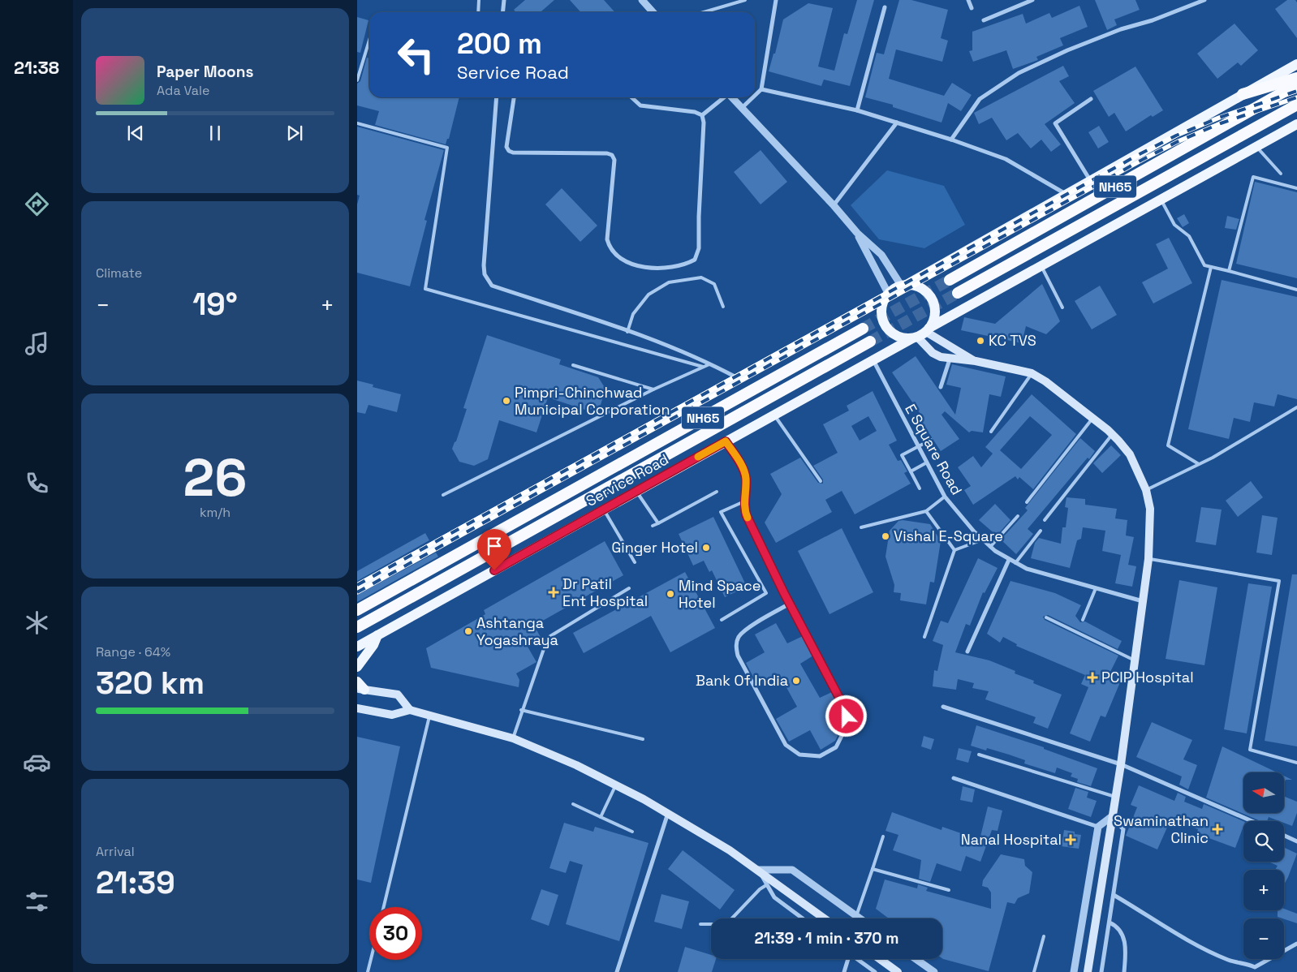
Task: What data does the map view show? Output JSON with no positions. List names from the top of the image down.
{
  "streets": {
    "highway": ["NH65"],
    "main road": ["Service Road"],
    "street": ["E Square Road"]
  },
  "crossings": [
    ["E Square Road", "Service Road"]
  ],
  "places": {
    "other": [
      "KC TVS",
      "Pimpri-Chinchwad Municipal Corporation",
      "Vishal E-Square",
      "Ginger Hotel",
      "Mind Space Hotel",
      "Ashtanga Yogashraya",
      "Bank Of India"
    ],
    "health": [
      "Dr Patil Ent Hospital",
      "PCIP Hospital",
      "Swaminathan Clinic",
      "Nanal Hospital"
    ]
  },
  "north": "left",
  "page": {
    "tabs": "21:38",
    "turn": ["200 m", "Service Road"],
    "song": ["Paper Moons", "Ada Vale"],
    "tile": [
      "Climate",
      ["26", "km/h"],
      ["Range · 64%", "320 km"],
      ["Arrival", "21:39"]
    ],
    "heat": ["−", "19°", "+"],
    "map_buttons": ["+", "−"],
    "limit": "30",
    "trip": "21:39 · 1 min · 370 m"
  }
}
